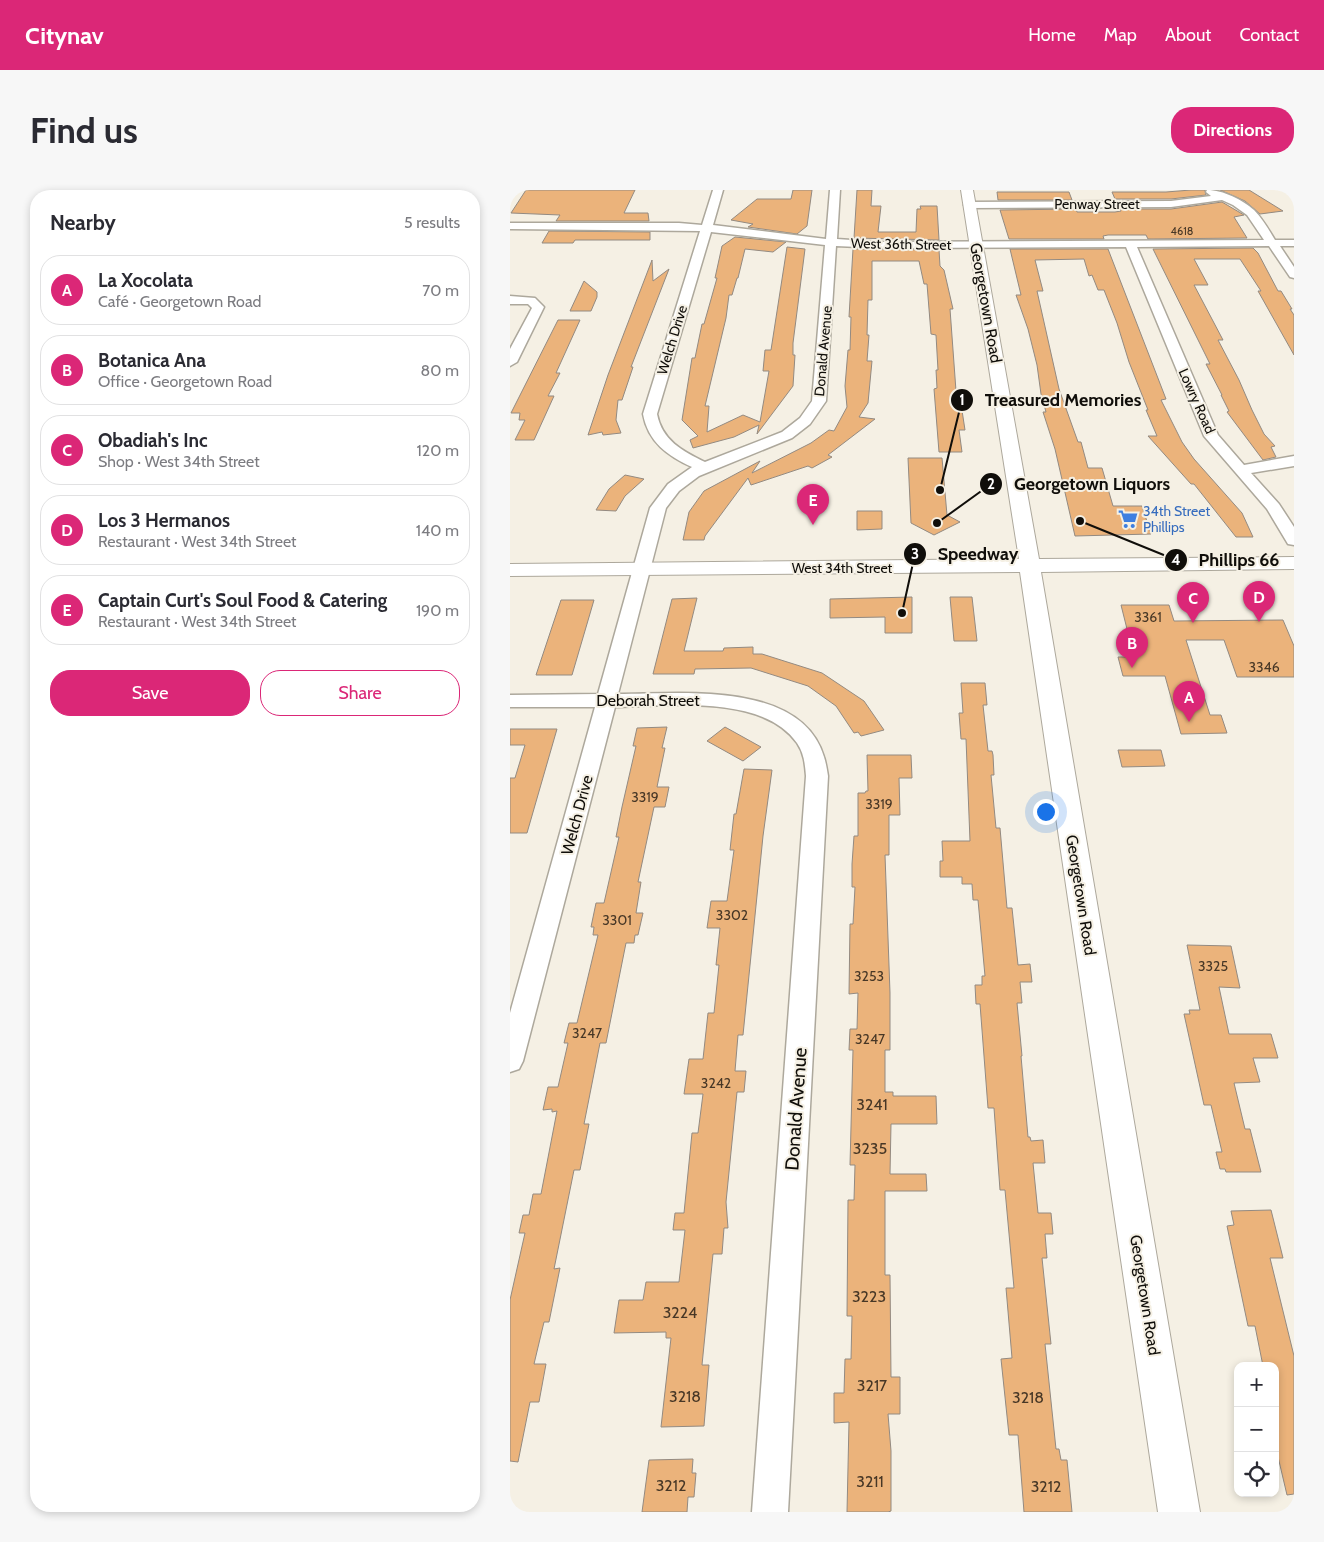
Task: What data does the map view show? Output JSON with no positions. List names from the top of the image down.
{
  "streets": {
    "main road": ["Georgetown Road", "West 34th Street"],
    "street": [
      "Penway Street",
      "West 36th Street",
      "Welch Drive",
      "Donald Avenue",
      "Lowry Road",
      "Deborah Street"
    ]
  },
  "crossings": [
    ["Penway Street", "Georgetown Road"],
    ["West 36th Street", "Georgetown Road"],
    ["West 36th Street", "Welch Drive"],
    ["West 36th Street", "Donald Avenue"],
    ["West 36th Street", "Lowry Road"],
    ["Georgetown Road", "West 34th Street"],
    ["Welch Drive", "Donald Avenue"],
    ["Welch Drive", "West 34th Street"],
    ["Welch Drive", "Deborah Street"],
    ["Donald Avenue", "West 34th Street"],
    ["Donald Avenue", "Deborah Street"]
  ],
  "places": {
    "other": [
      "Treasured Memories",
      "Phillips 66",
      "Georgetown Liquors",
      "Speedway"
    ],
    "supermarket": ["34th Street Phillips"]
  },
  "house_numbers": [
    "4618",
    "3361",
    "3346",
    "3319",
    "3319",
    "3302",
    "3301",
    "3325",
    "3253",
    "3247",
    "3247",
    "3242",
    "3241",
    "3235",
    "3223",
    "3224",
    "3217",
    "3218",
    "3218",
    "3211",
    "3212",
    "3212"
  ],
  "page": {
    "header": "Citynav",
    "nav": [
      "Home",
      "Map",
      "About",
      "Contact"
    ],
    "buttons": [
      "Directions",
      ["Save", "Share"]
    ],
    "title": "Find us",
    "heading": ["Nearby", "5 results"],
    "list": [
      {
        "mark": "A",
        "name": "La Xocolata",
        "note": "Café · Georgetown Road",
        "value": "70 m"
      },
      {
        "mark": "B",
        "name": "Botanica Ana",
        "note": "Office · Georgetown Road",
        "value": "80 m"
      },
      {
        "mark": "C",
        "name": "Obadiah's Inc",
        "note": "Shop · West 34th Street",
        "value": "120 m"
      },
      {
        "mark": "D",
        "name": "Los 3 Hermanos",
        "note": "Restaurant · West 34th Street",
        "value": "140 m"
      },
      {
        "mark": "E",
        "name": "Captain Curt's Soul Food & Catering",
        "note": "Restaurant · West 34th Street",
        "value": "190 m"
      }
    ],
    "pins": [
      "E",
      "D",
      "C",
      "B",
      "A"
    ],
    "map_buttons": ["+", "−"]
  }
}
